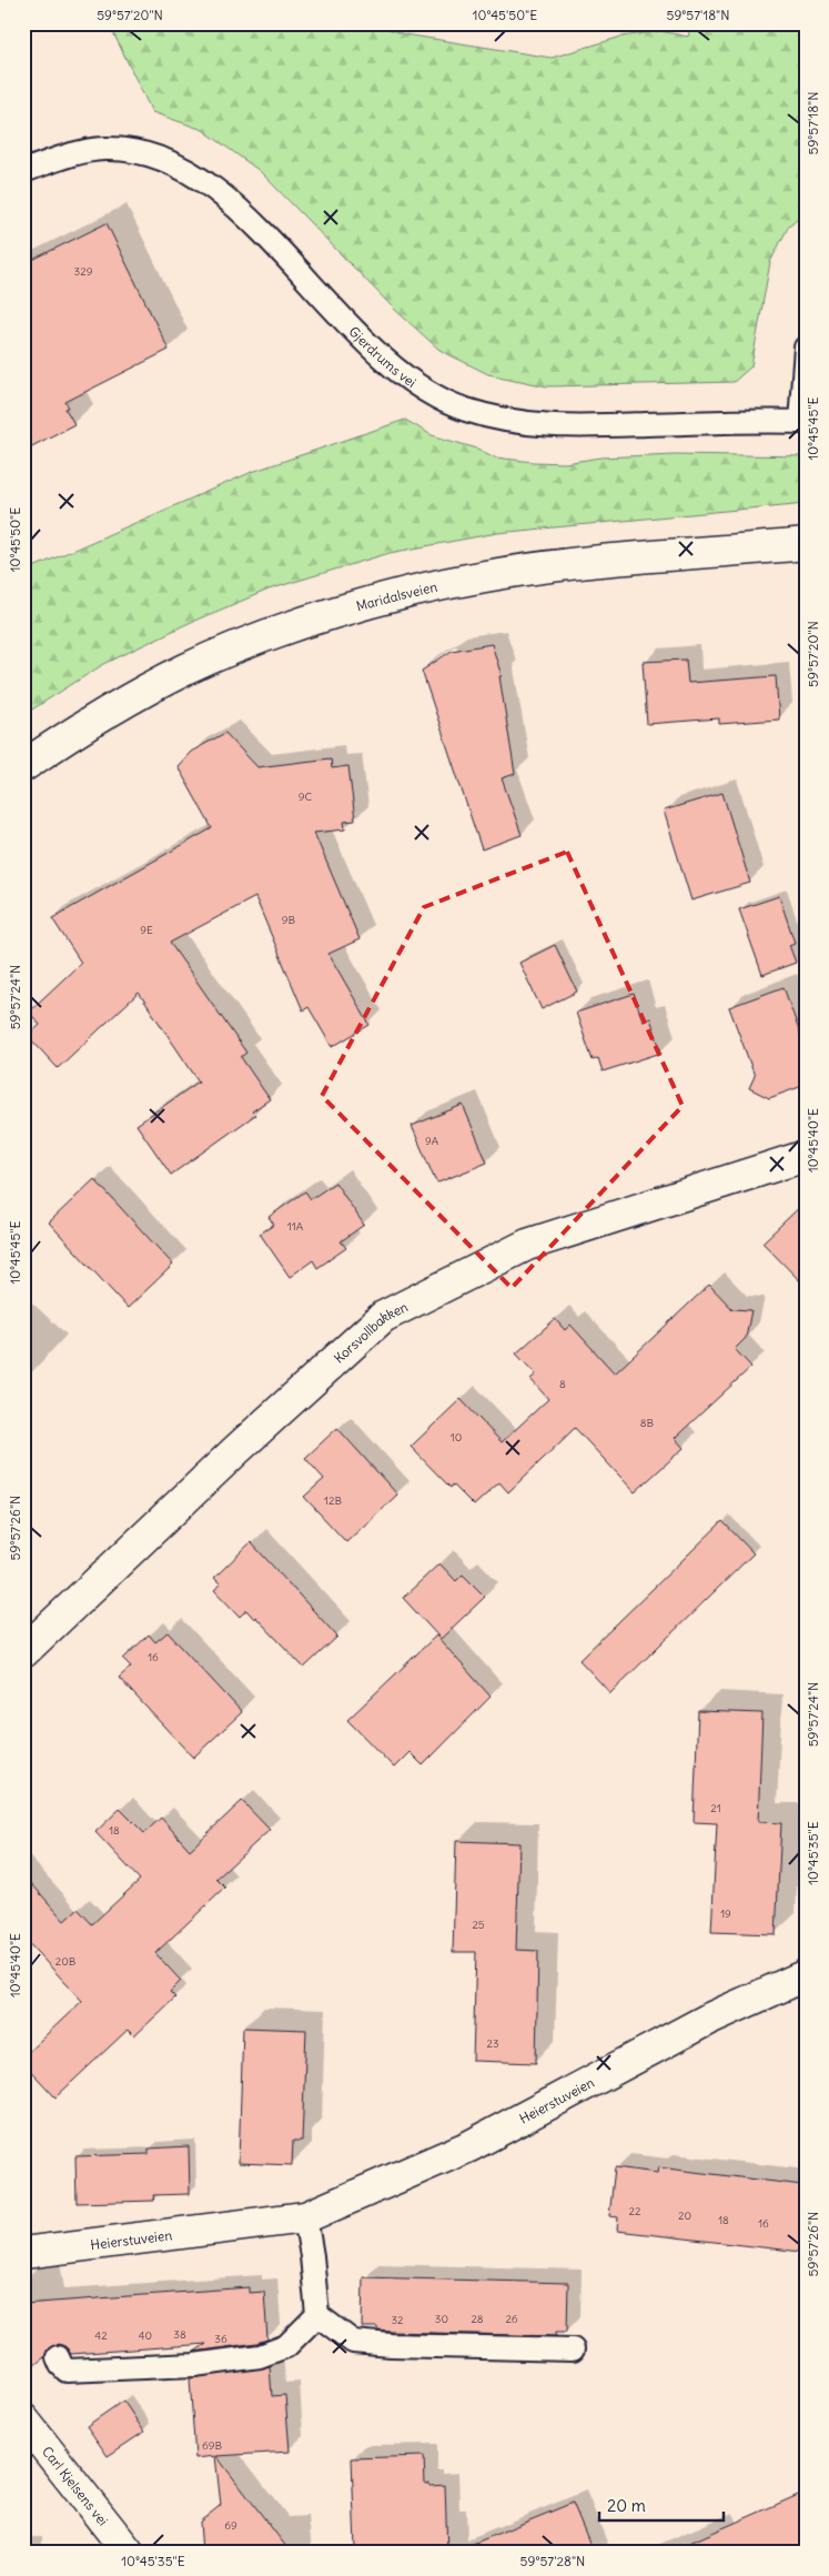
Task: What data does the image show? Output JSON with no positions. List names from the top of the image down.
{
  "streets": {
    "street": [
      "Maridalsveien",
      "Korsvollbakken",
      "Heierstuveien",
      "Carl Kjelsens vei"
    ],
    "lane": ["Gjerdrums vei"]
  },
  "house_numbers": [
    "329",
    "9C",
    "9B",
    "9E",
    "9A",
    "11A",
    "8",
    "8B",
    "10",
    "12B",
    "16",
    "21",
    "18",
    "19",
    "25",
    "20B",
    "23",
    "22",
    "20",
    "18",
    "16",
    "30",
    "28",
    "26",
    "32",
    "38",
    "42",
    "40",
    "36",
    "69B",
    "69"
  ],
  "scale_bar": "20 m",
  "coordinates": [
    "59°57'20\"N",
    "10°45'50\"E",
    "59°57'18\"N",
    "10°45'45\"E",
    "59°57'24\"N",
    "10°45'40\"E",
    "59°57'26\"N",
    "10°45'35\"E",
    "59°57'28\"N"
  ]
}
